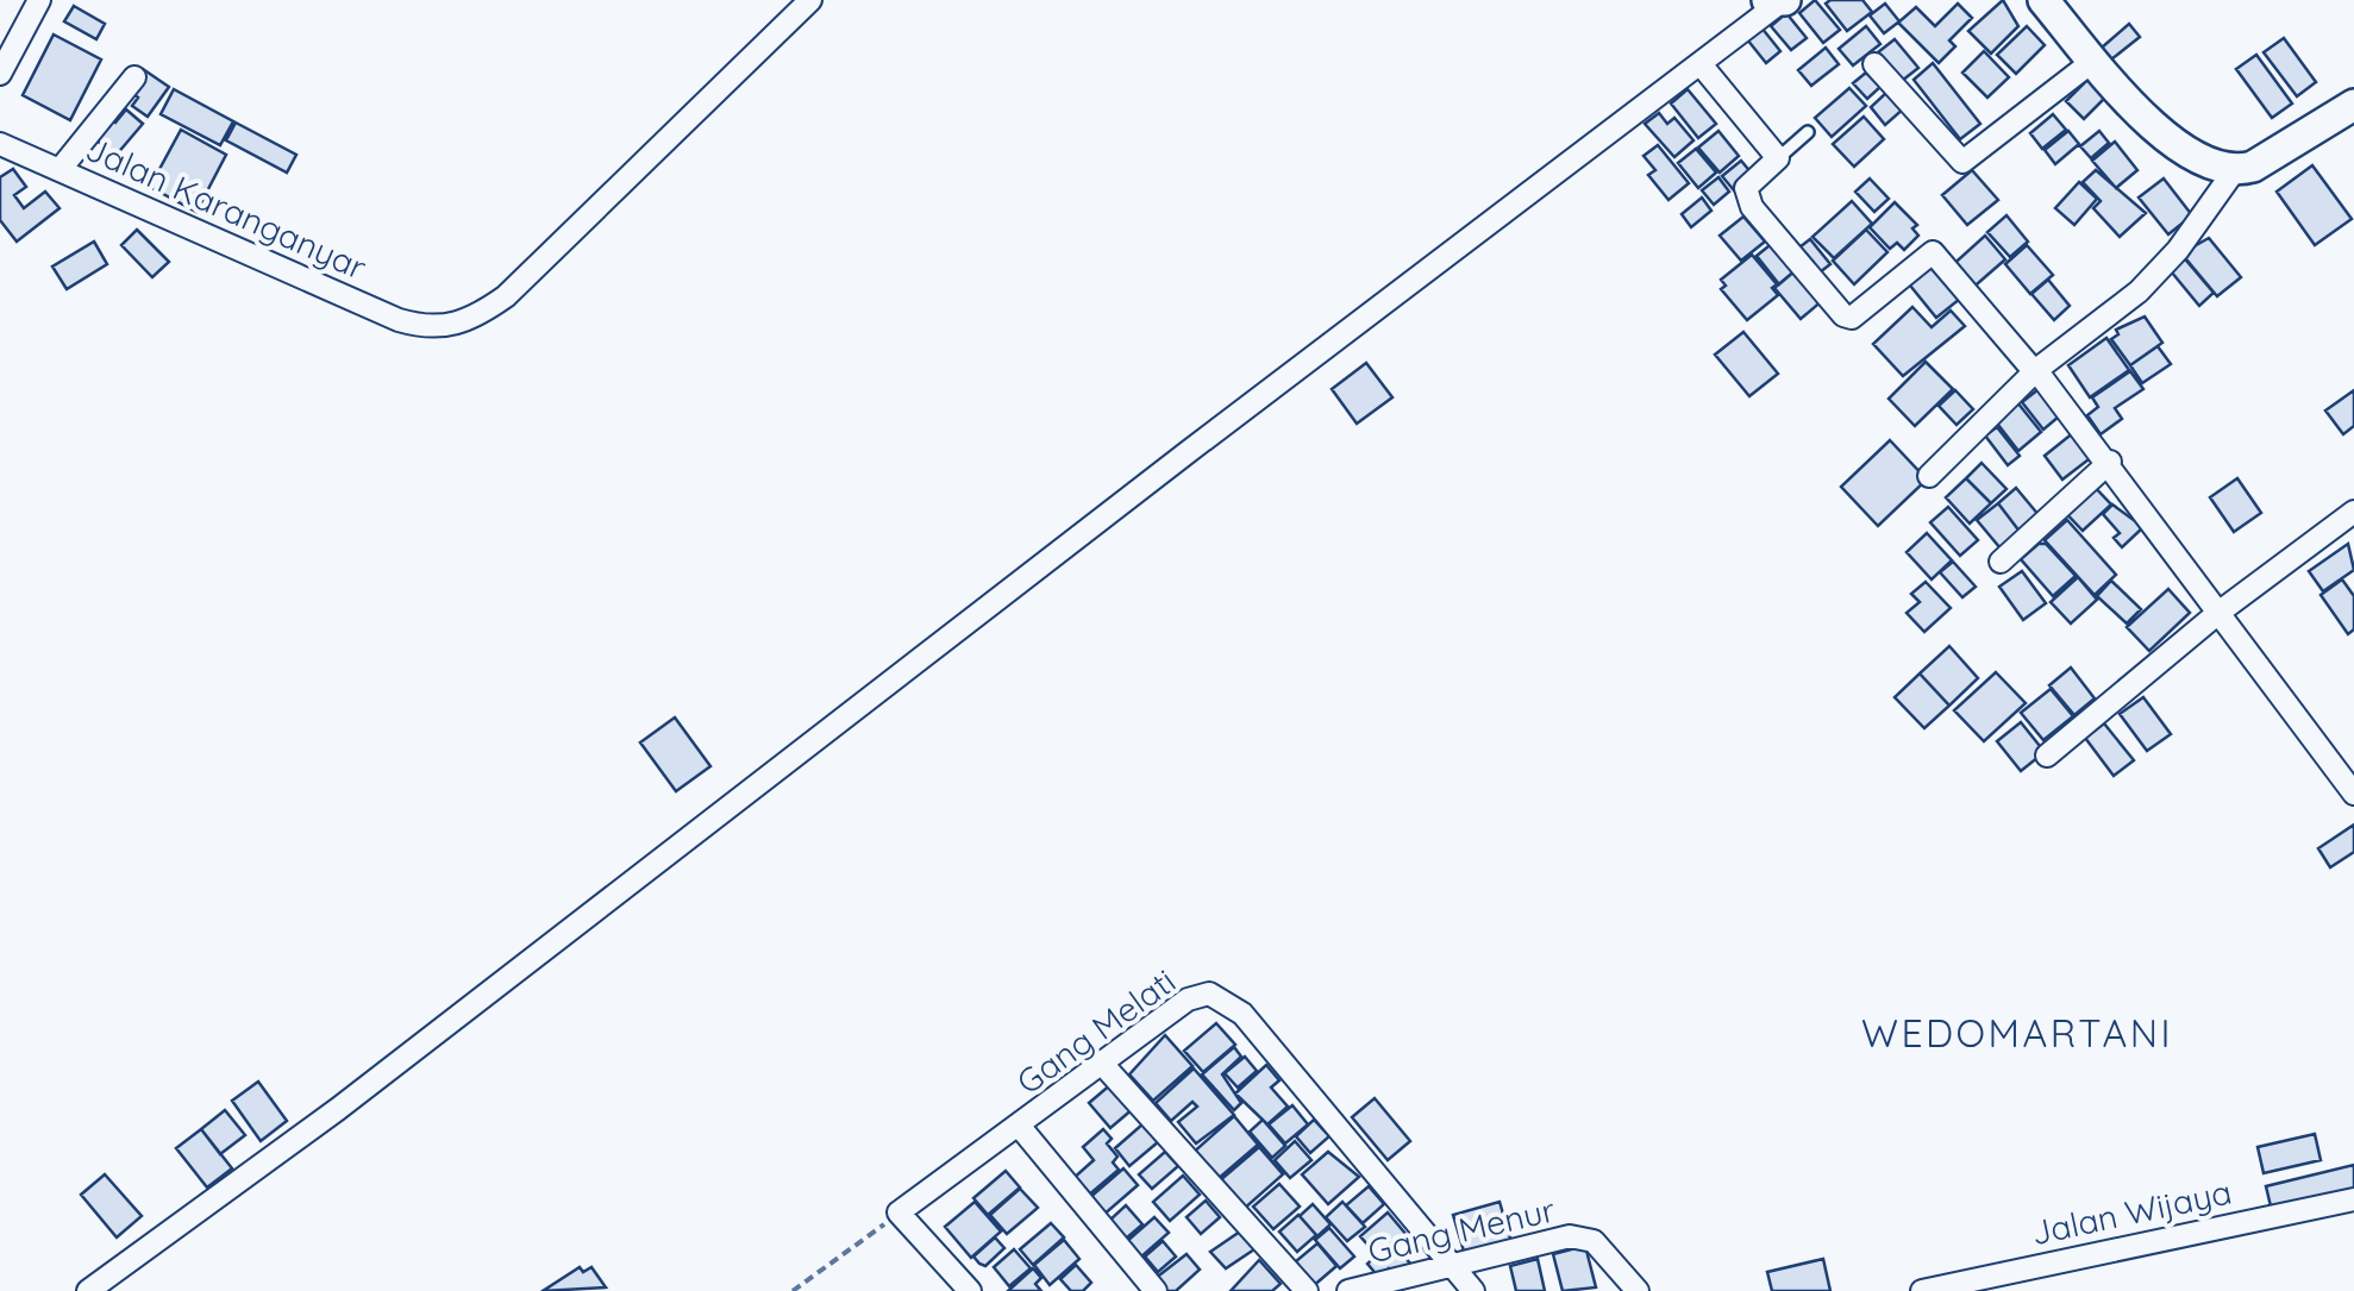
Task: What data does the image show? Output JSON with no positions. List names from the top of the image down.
{
  "streets": {
    "street": [
      "Jalan Karanganyar",
      "Gang Melati",
      "Jalan Wijaya",
      "Gang Menur"
    ]
  },
  "crossings": [
    ["Gang Melati", "Gang Menur"]
  ],
  "districts": ["WEDOMARTANI"]
}
